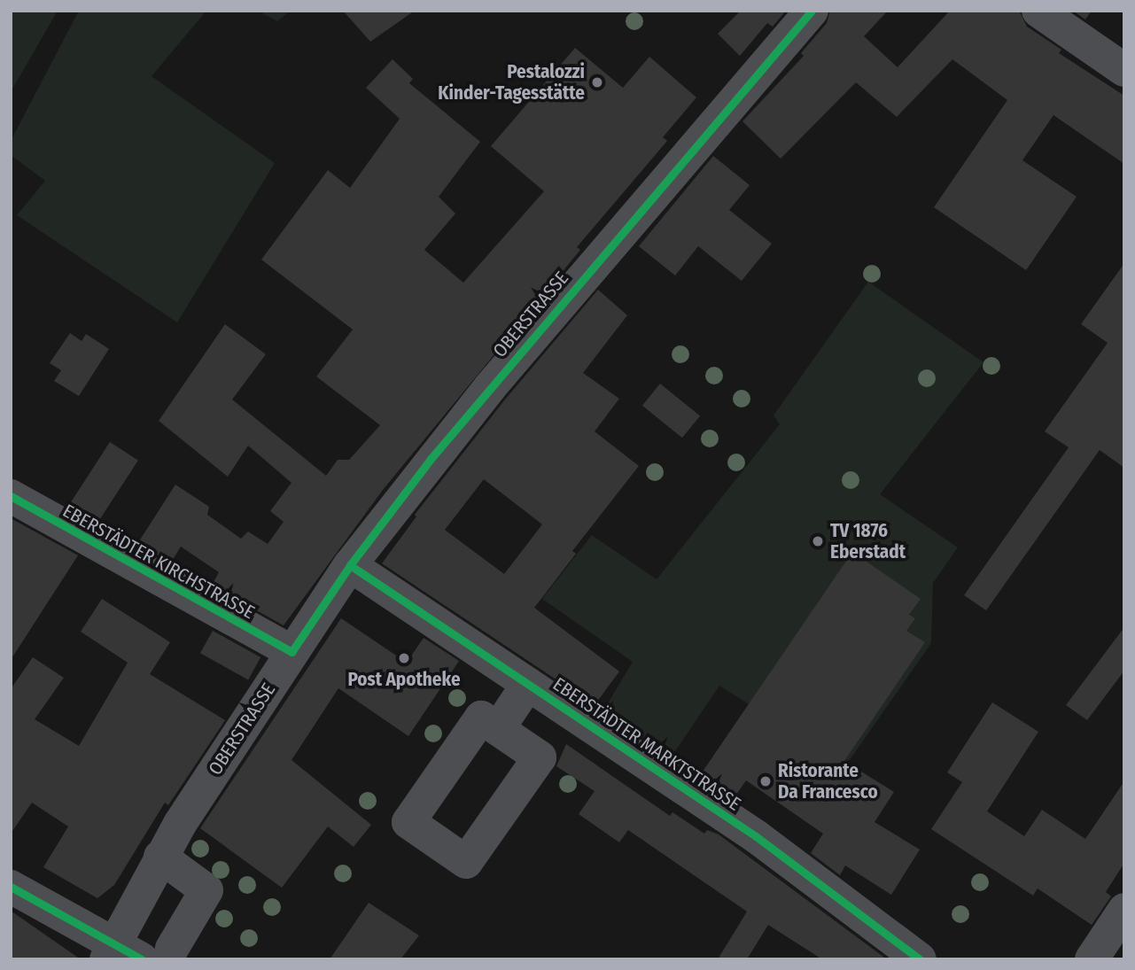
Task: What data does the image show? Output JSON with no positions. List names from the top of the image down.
{
  "streets": {
    "street": ["OBERSTRASSE", "EBERSTÄDTER KIRCHSTRASSE", "EBERSTÄDTER MARKTSTRASSE"]
  },
  "crossings": [
    ["OBERSTRASSE", "EBERSTÄDTER KIRCHSTRASSE"],
    ["OBERSTRASSE", "EBERSTÄDTER MARKTSTRASSE"]
  ],
  "places": [
    "Pestalozzi Kinder-Tagesstätte",
    "TV 1876 Eberstadt",
    "Post Apotheke",
    "Ristorante Da Francesco"
  ]
}
